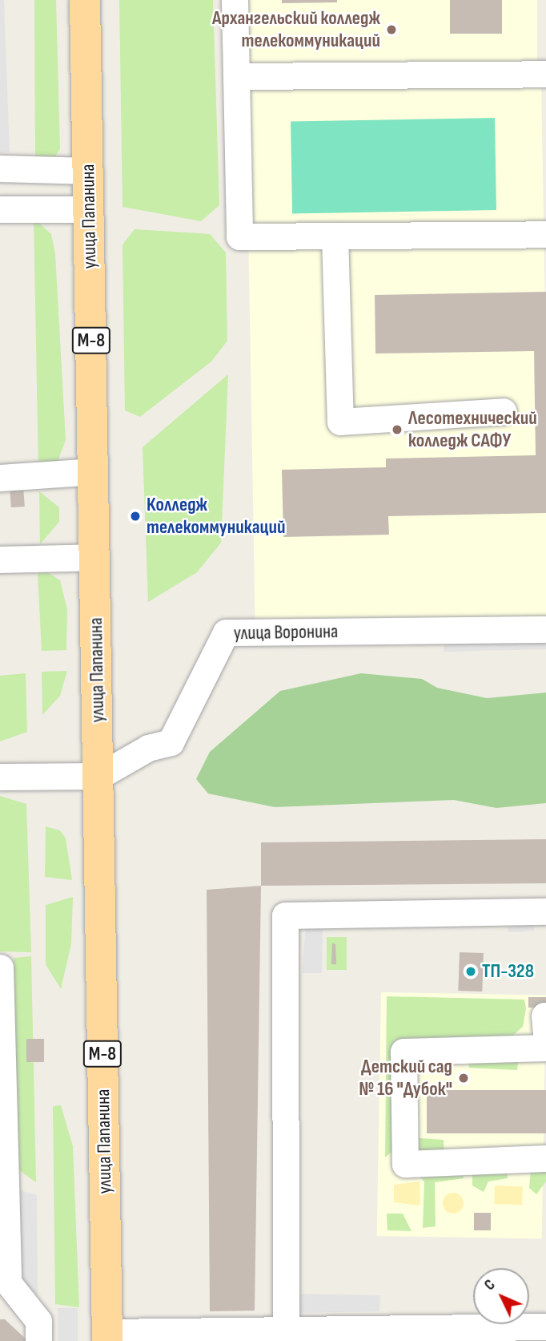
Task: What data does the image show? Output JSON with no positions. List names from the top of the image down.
{
  "streets": {
    "main road": ["улица Папанина", "М-8"],
    "street": ["улица Воронина"]
  },
  "crossings": [
    ["улица Папанина", "улица Воронина"]
  ],
  "places": [
    "Архангельский колледж телекоммуникаций",
    "Лесотехнический колледж САФУ",
    "Колледж телекоммуникаций",
    "ТП-328",
    "Детский сад № 16 \"Дубок\""
  ],
  "north": "top left"
}
